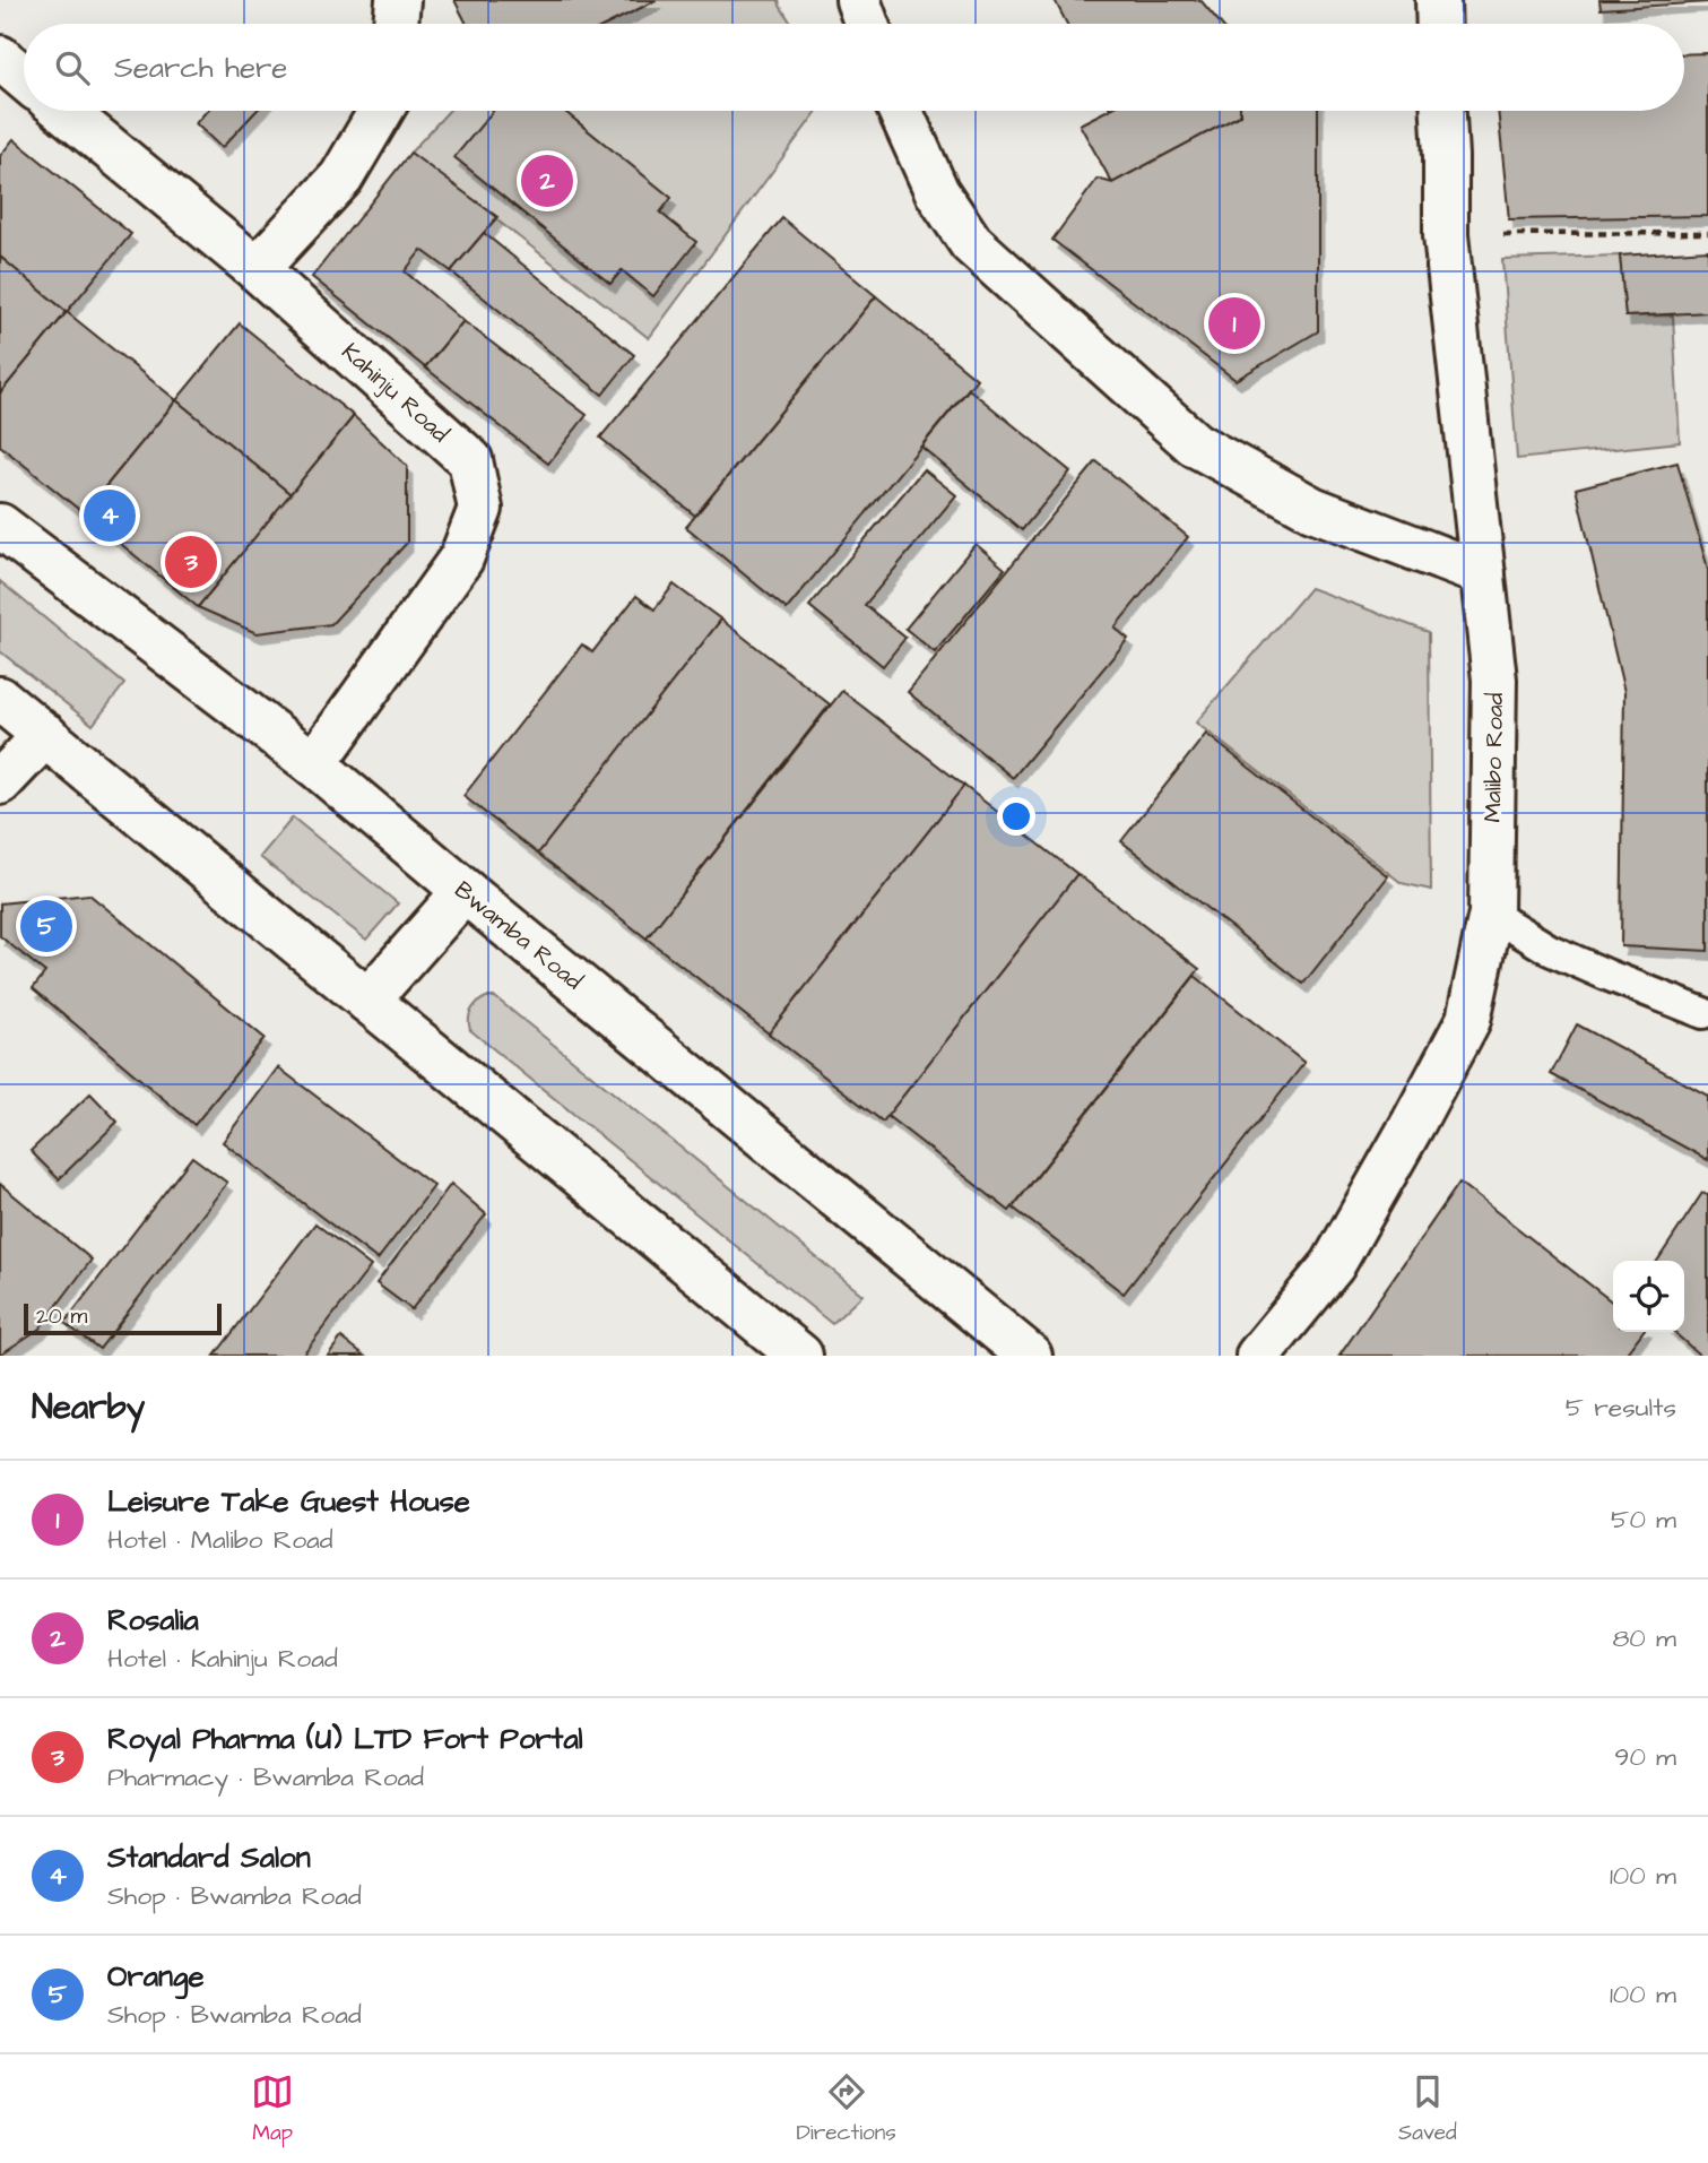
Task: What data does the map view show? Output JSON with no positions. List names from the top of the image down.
{
  "streets": {
    "street": ["Kahinju Road", "Malibo Road", "Bwamba Road"]
  },
  "crossings": [
    ["Kahinju Road", "Bwamba Road"]
  ],
  "scale_bar": "20 m",
  "page": {
    "search": "Search here",
    "pins": [
      "2",
      "1",
      "4",
      "3",
      "5"
    ],
    "scale": "20 m",
    "heading": ["Nearby", "5 results"],
    "list": [
      {
        "mark": "1",
        "name": "Leisure Take Guest House",
        "note": "Hotel · Malibo Road",
        "value": "50 m"
      },
      {
        "mark": "2",
        "name": "Rosalia",
        "note": "Hotel · Kahinju Road",
        "value": "80 m"
      },
      {
        "mark": "3",
        "name": "Royal Pharma (U) LTD Fort Portal",
        "note": "Pharmacy · Bwamba Road",
        "value": "90 m"
      },
      {
        "mark": "4",
        "name": "Standard Salon",
        "note": "Shop · Bwamba Road",
        "value": "100 m"
      },
      {
        "mark": "5",
        "name": "Orange",
        "note": "Shop · Bwamba Road",
        "value": "100 m"
      }
    ],
    "nav": ["Map", "Directions", "Saved"]
  }
}
